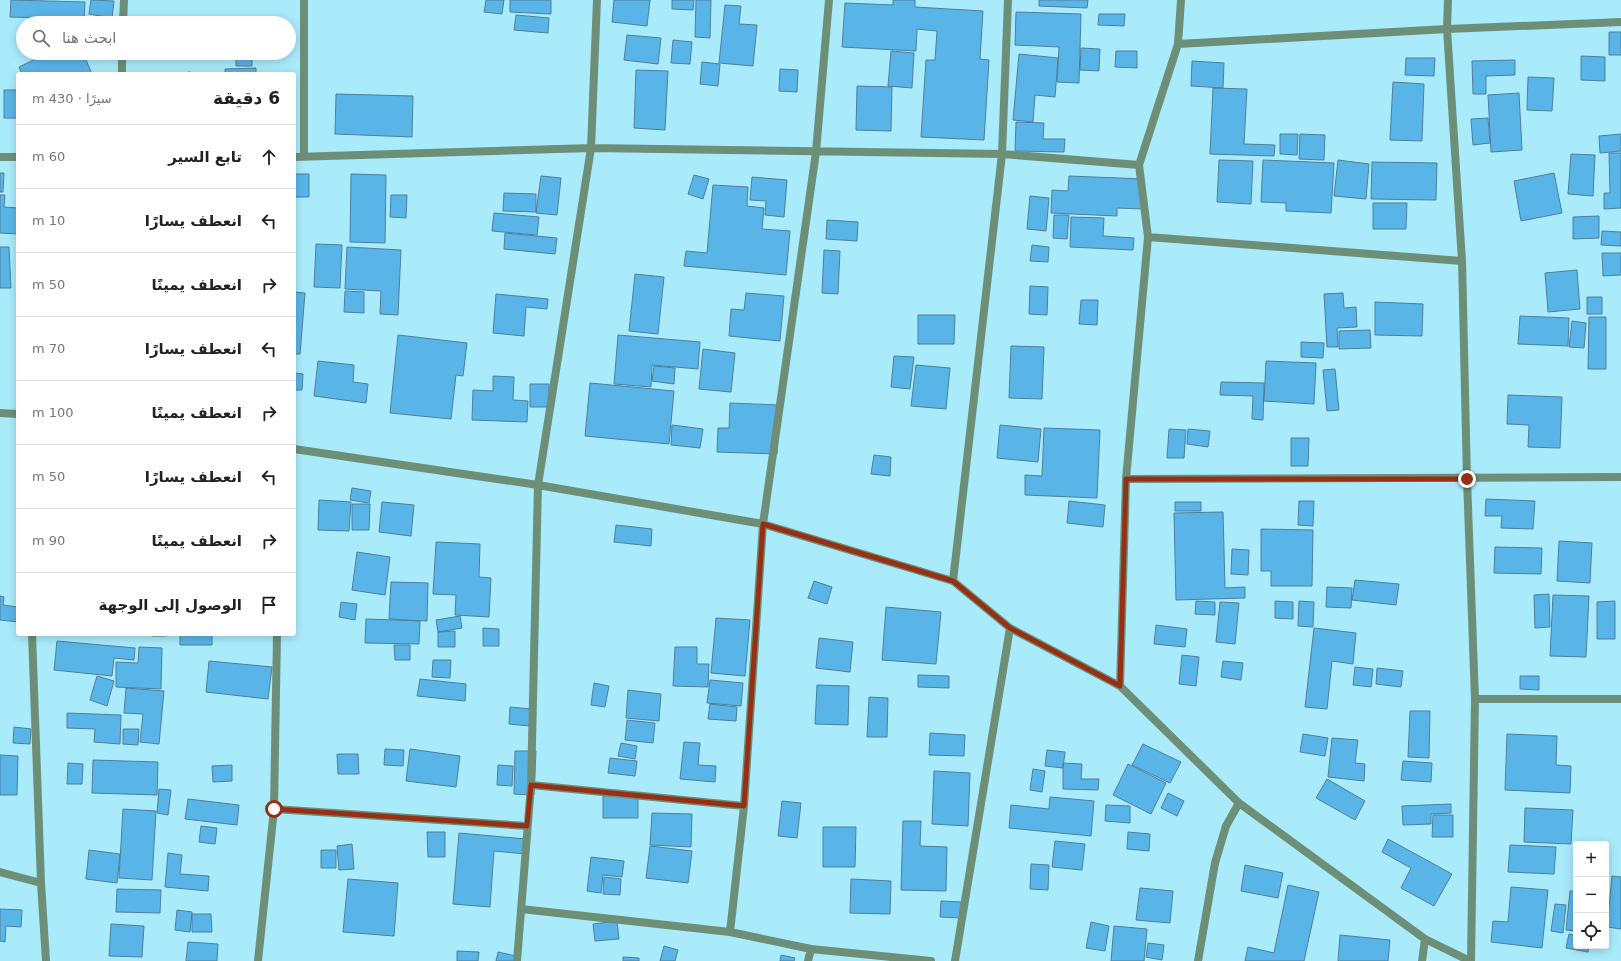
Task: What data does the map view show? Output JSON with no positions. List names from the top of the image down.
{
  "page": {
    "search": "ابحث هنا",
    "heading": ["6 دقيقة", "سيرًا · 430 m"],
    "list": [
      ["تابع السير", "60 m"],
      ["انعطف يسارًا", "10 m"],
      ["انعطف يمينًا", "50 m"],
      ["انعطف يسارًا", "70 m"],
      ["انعطف يمينًا", "100 m"],
      ["انعطف يسارًا", "50 m"],
      ["انعطف يمينًا", "90 m"],
      "الوصول إلى الوجهة"
    ],
    "map_buttons": ["+", "−"]
  }
}
